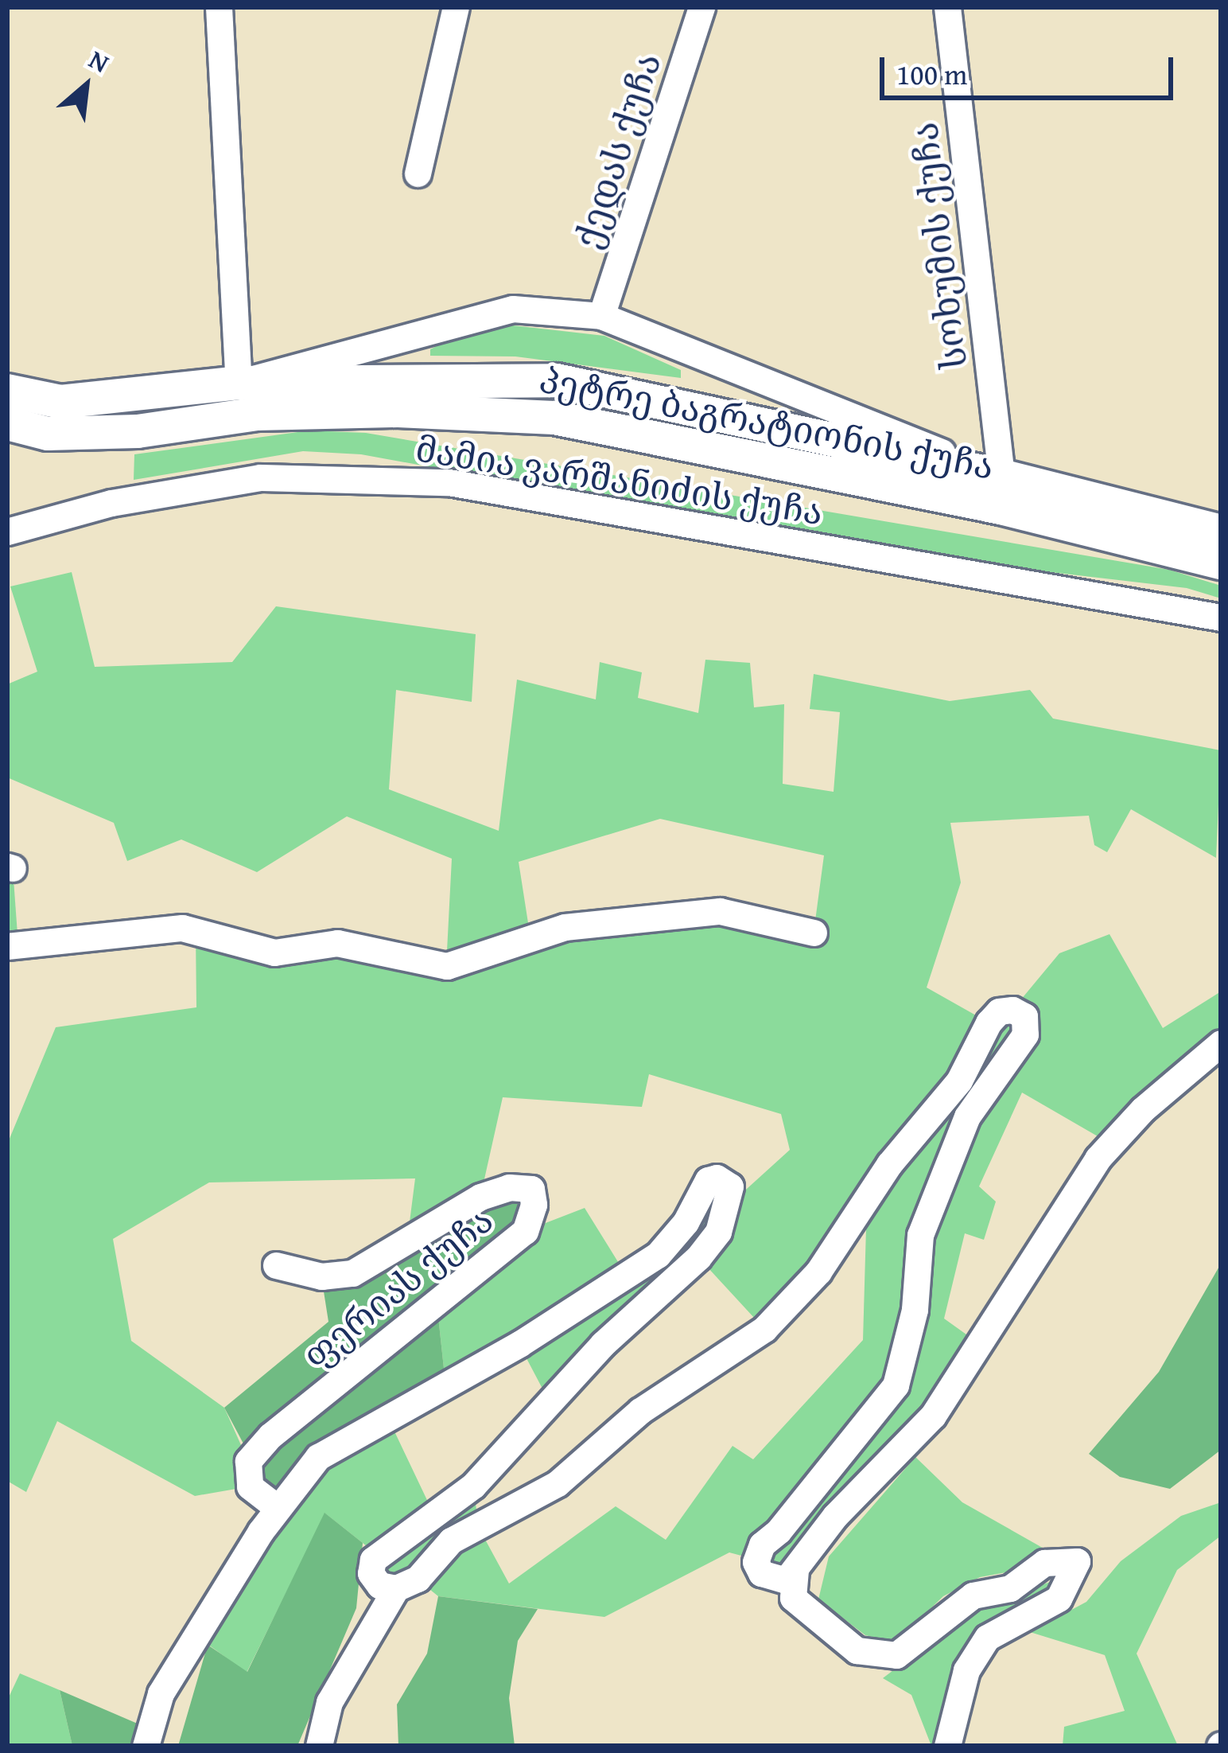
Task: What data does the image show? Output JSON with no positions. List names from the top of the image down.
{
  "streets": {
    "main road": ["პეტრე ბაგრატიონის ქუჩა"],
    "street": [
      "ქედას ქუჩა",
      "სოხუმის ქუჩა",
      "მამია ვარშანიძის ქუჩა",
      "ფერიას ქუჩა"
    ]
  },
  "crossings": [
    ["ქედას ქუჩა", "პეტრე ბაგრატიონის ქუჩა"],
    ["სოხუმის ქუჩა", "პეტრე ბაგრატიონის ქუჩა"]
  ],
  "scale_bar": "100 m",
  "north": "top right"
}
